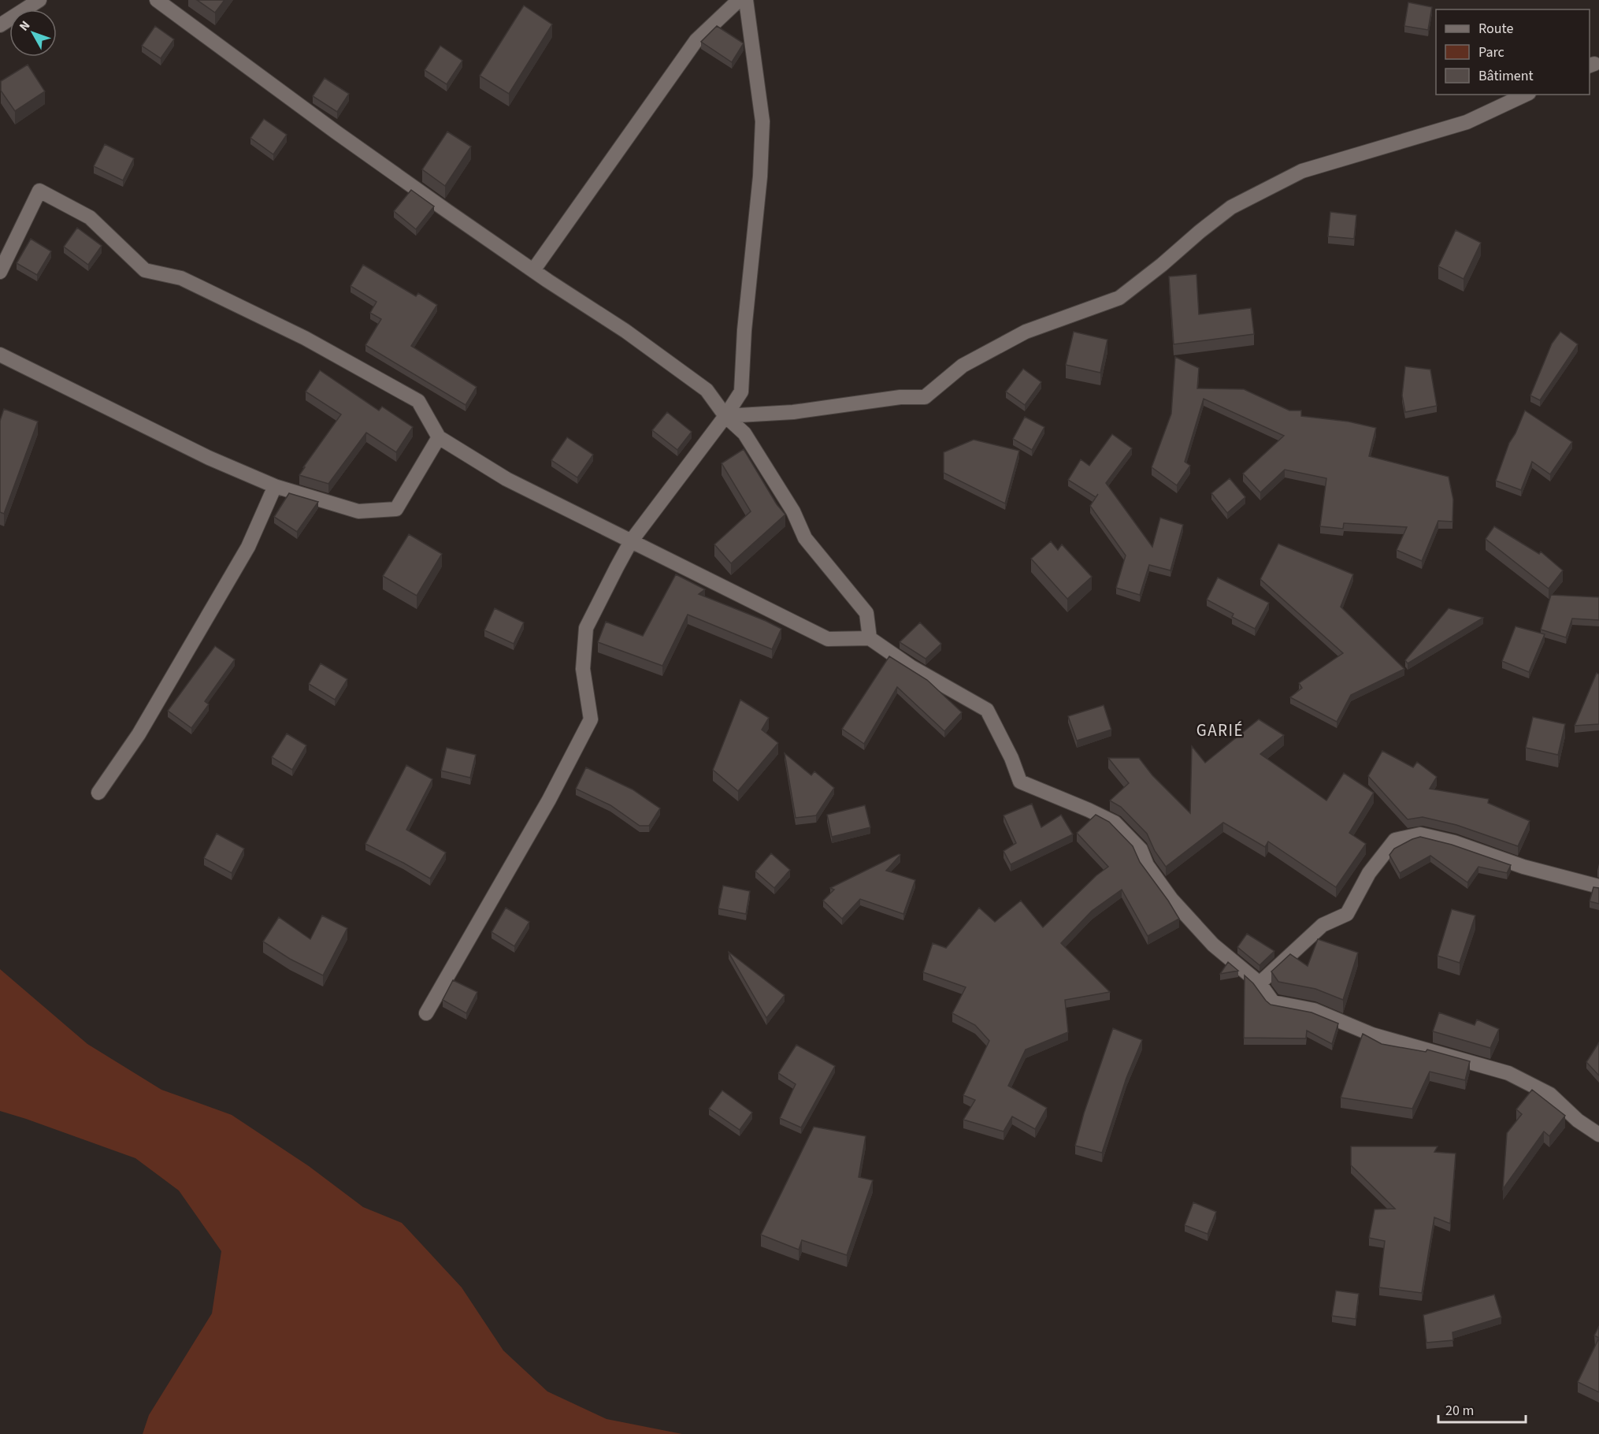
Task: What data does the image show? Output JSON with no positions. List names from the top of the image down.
{
  "districts": ["GARIÉ"],
  "legend": ["Route", "Parc", "Bâtiment"],
  "scale_bar": "20 m",
  "north": "top left"
}
